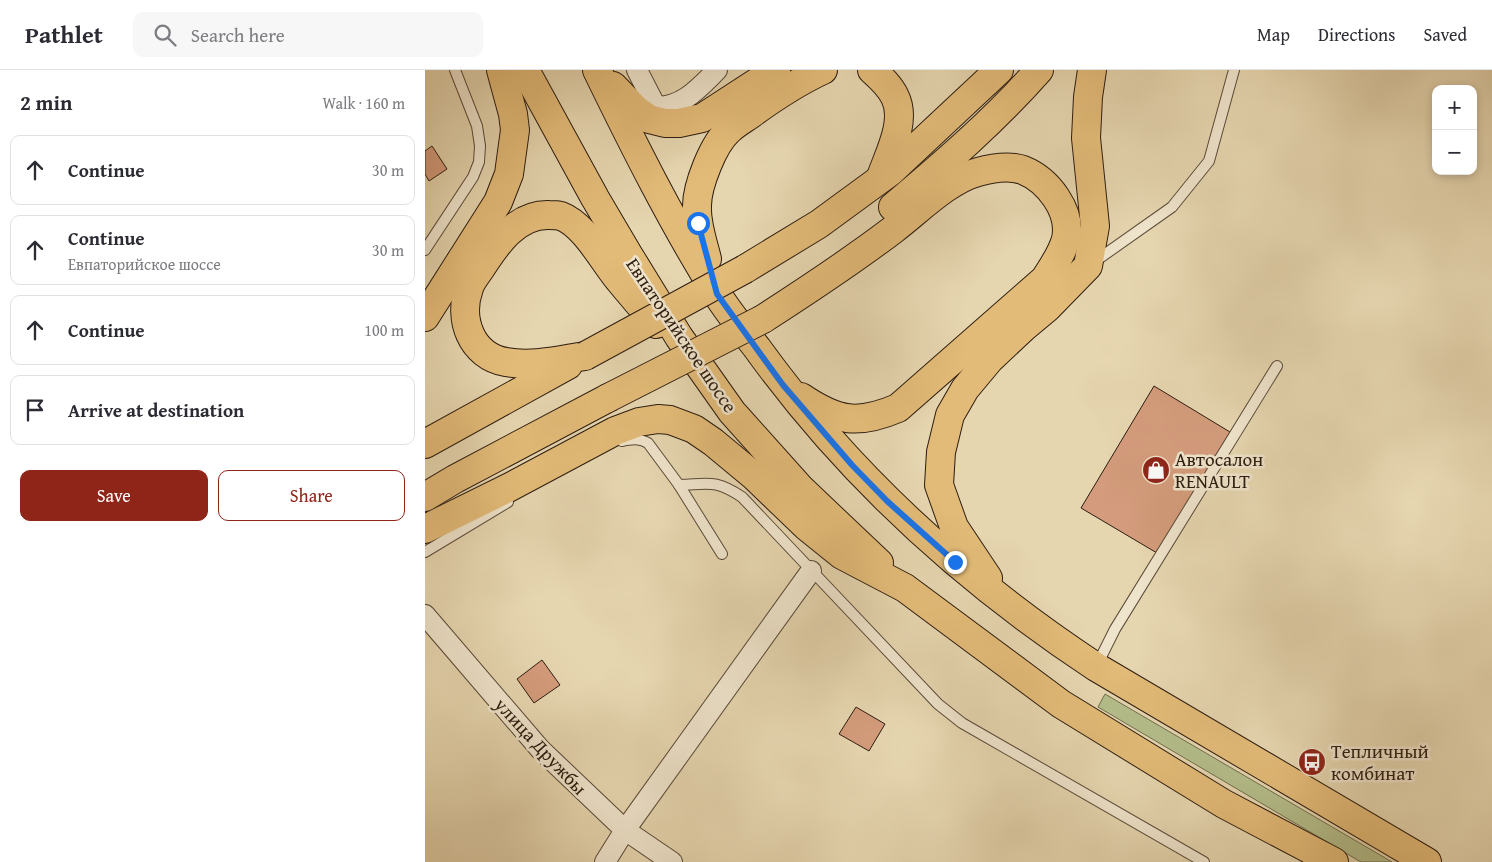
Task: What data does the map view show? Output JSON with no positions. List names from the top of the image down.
{
  "streets": {
    "main road": ["Евпаторийское шоссе"],
    "street": ["улица Дружбы"]
  },
  "places": {
    "shop": ["Aвтосалон RENAULT"],
    "bus stop": ["Тепличный комбинат"]
  },
  "page": {
    "header": "Pathlet",
    "search": "Search here",
    "nav": ["Map", "Directions", "Saved"],
    "heading": ["2 min", "Walk · 160 m"],
    "map_buttons": ["+", "−"],
    "list": [
      ["Continue", "30 m"],
      ["Continue", "Евпаторийское шоссе", "30 m"],
      ["Continue", "100 m"],
      "Arrive at destination"
    ],
    "buttons": ["Save", "Share"]
  }
}
